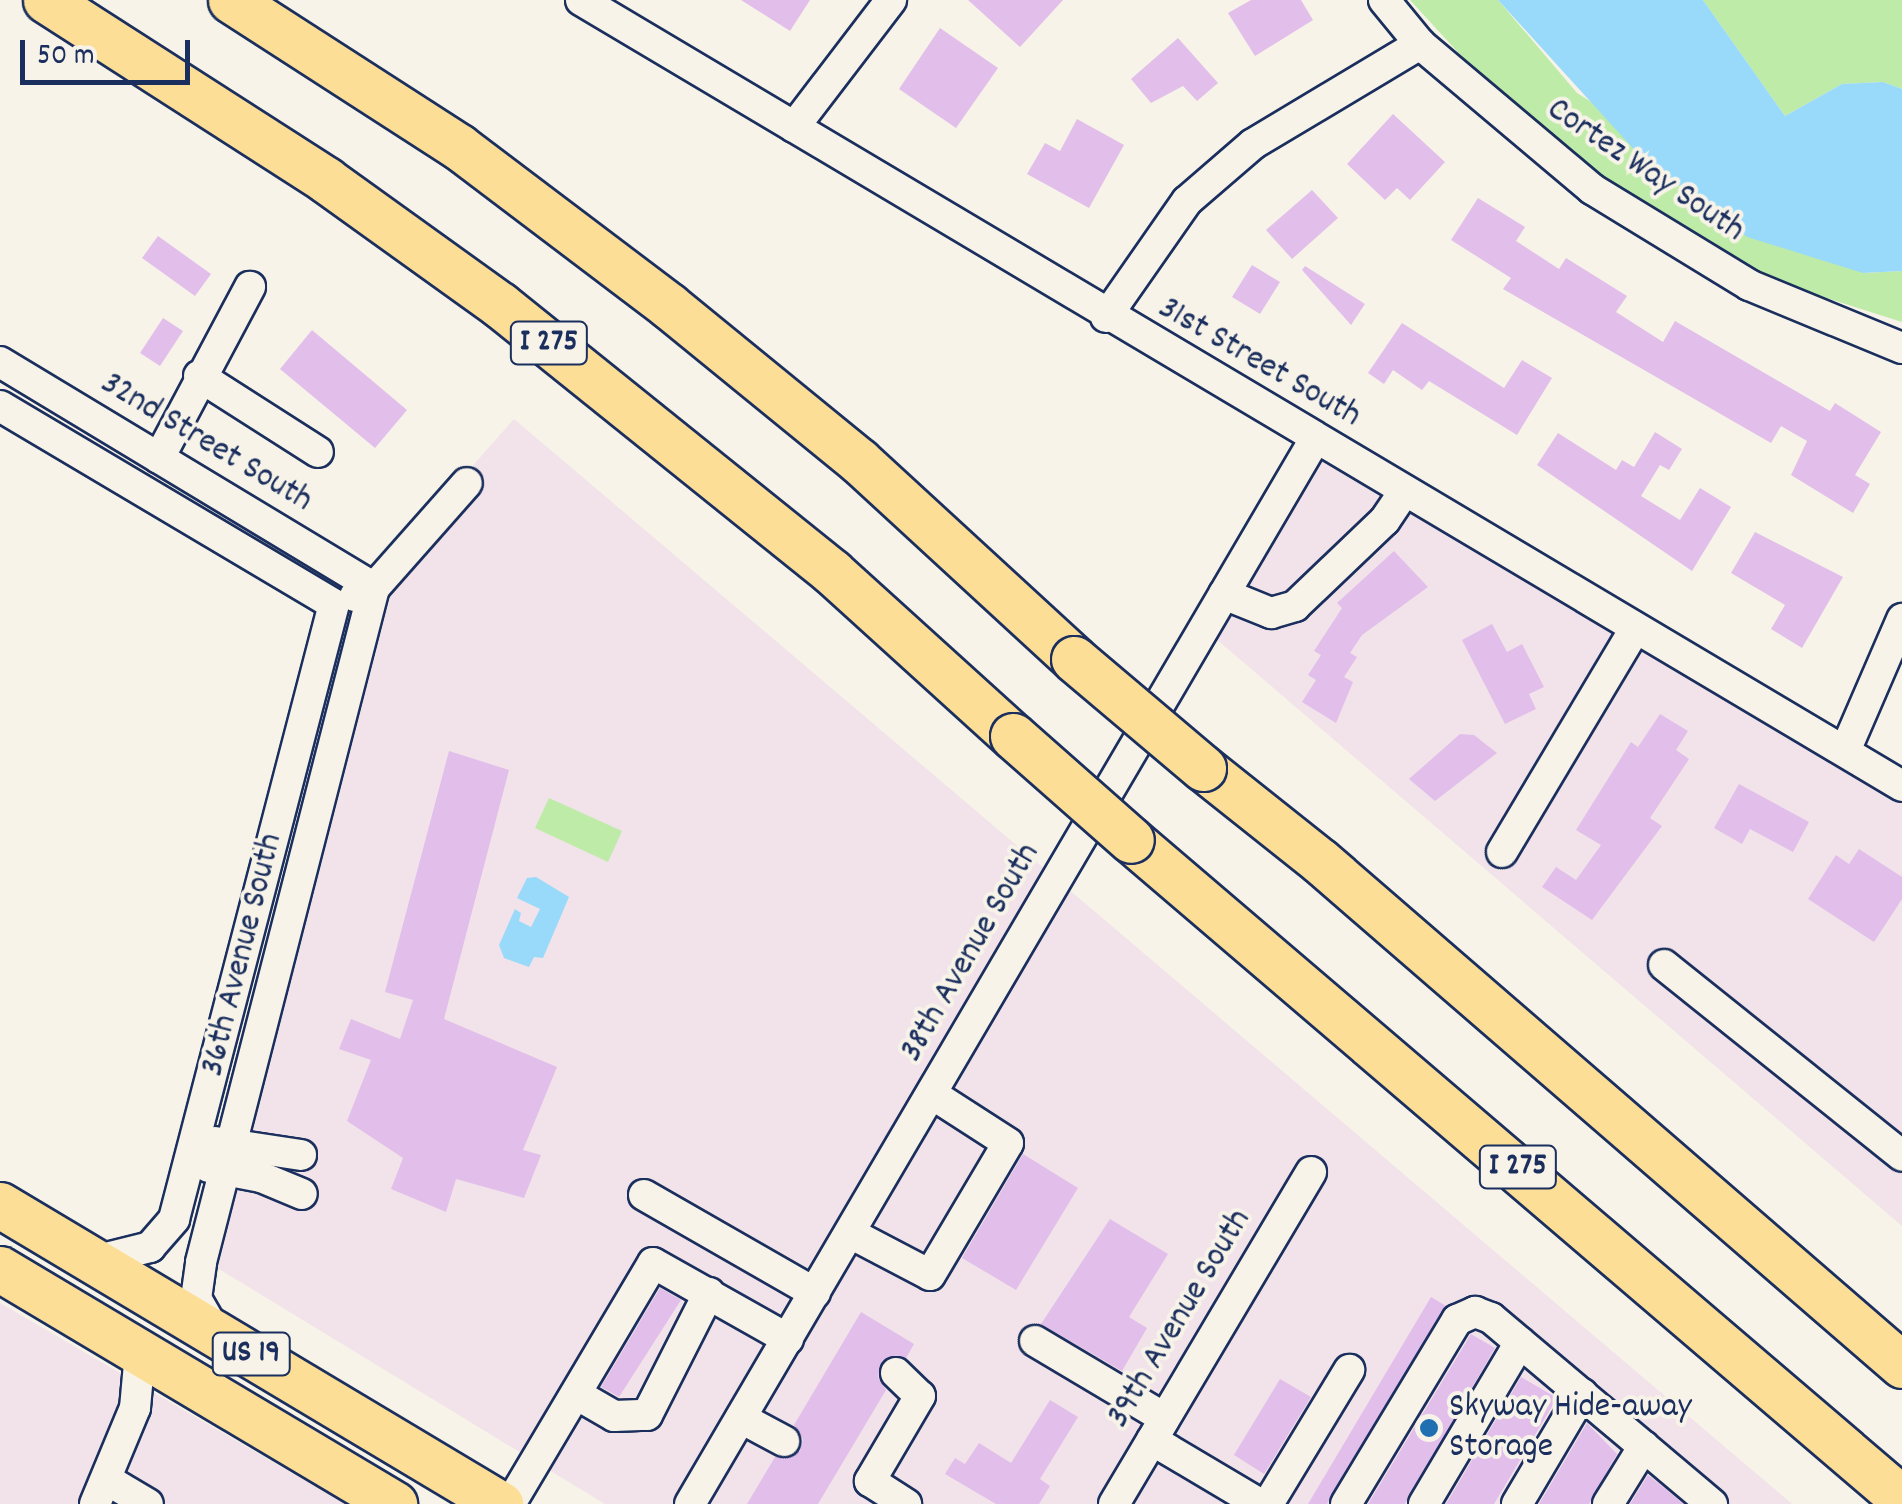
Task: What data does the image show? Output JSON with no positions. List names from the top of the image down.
{
  "streets": {
    "highway": ["I 275", "US 19"],
    "street": [
      "Cortez Way South",
      "31st Street South",
      "32nd Street South",
      "38th Avenue South",
      "36th Avenue South",
      "39th Avenue South"
    ]
  },
  "crossings": [
    ["31st Street South", "38th Avenue South"],
    ["32nd Street South", "36th Avenue South"],
    ["36th Avenue South", "US 19"]
  ],
  "places": ["Skyway Hide-away Storage"],
  "scale_bar": "50 m"
}
